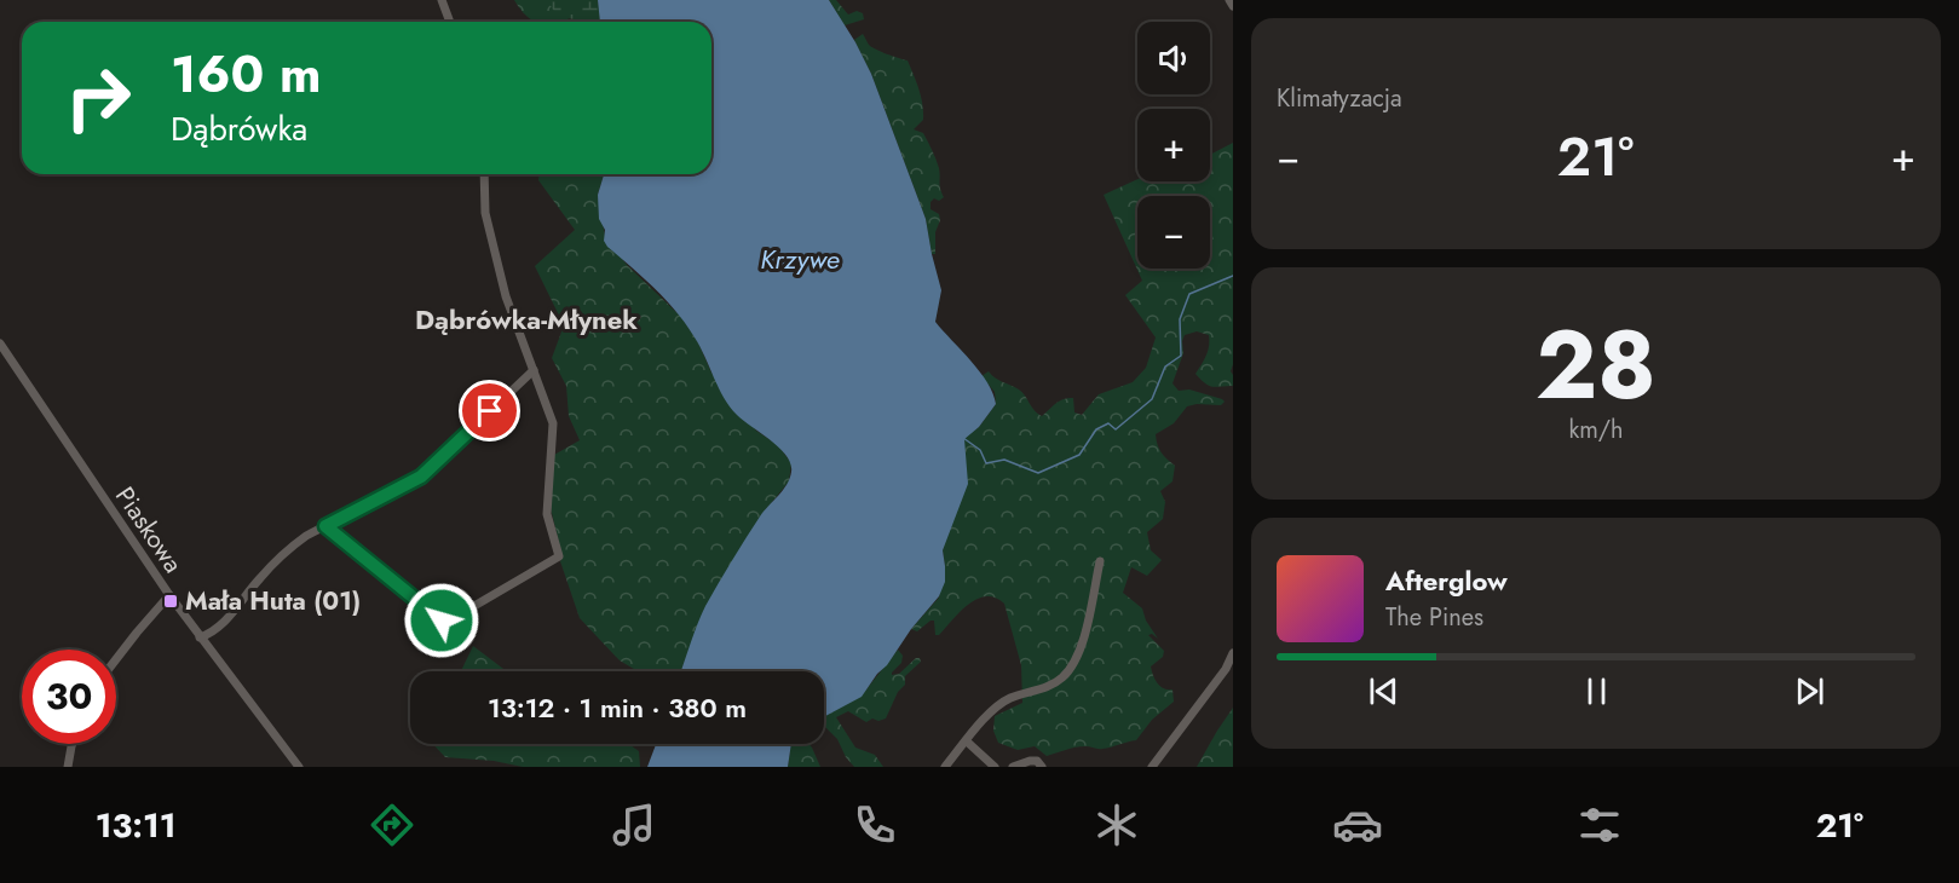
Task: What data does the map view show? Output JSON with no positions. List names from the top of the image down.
{
  "streets": {
    "street": ["Piaskowa"]
  },
  "districts": ["Dąbrówka-Młynek"],
  "water": ["Krzywe"],
  "places": {
    "transit": ["Mała Huta (01)"]
  },
  "page": {
    "tile": [
      "Klimatyzacja",
      ["28", "km/h"]
    ],
    "map_buttons": ["+", "−"],
    "turn": ["160 m", "Dąbrówka"],
    "heat": ["−", "21°", "+"],
    "song": ["Afterglow", "The Pines"],
    "limit": "30",
    "trip": "13:12 · 1 min · 380 m",
    "tabs": ["13:11", "21°"]
  }
}
